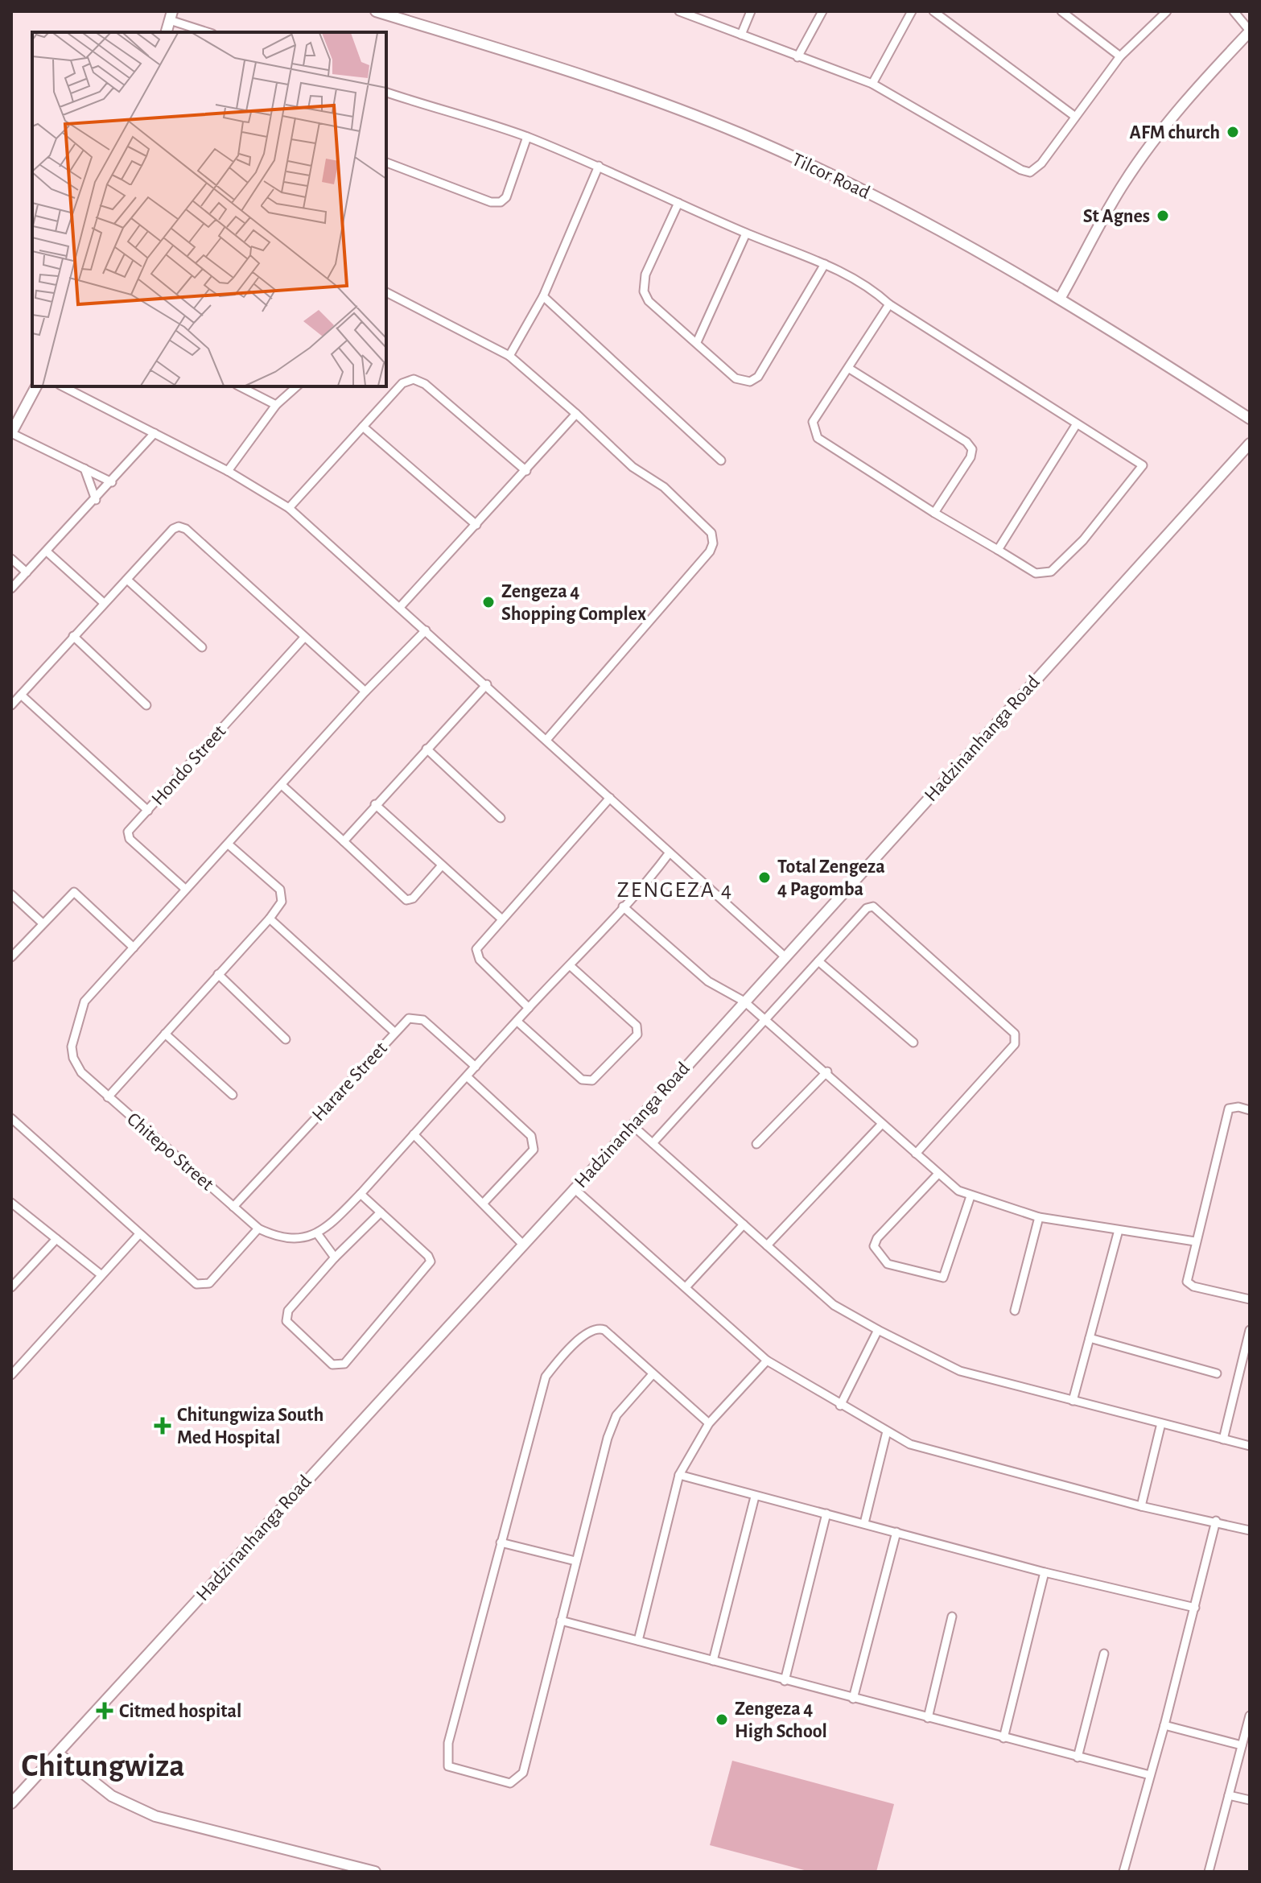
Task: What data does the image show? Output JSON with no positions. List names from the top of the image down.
{
  "streets": {
    "street": [
      "Tilcor Road",
      "Hadzinanhanga Road",
      "Hondo Street",
      "Harare Street",
      "Chitepo Street"
    ]
  },
  "crossings": [
    ["Hondo Street", "Chitepo Street"],
    ["Harare Street", "Chitepo Street"]
  ],
  "districts": ["ZENGEZA 4", "Chitungwiza"],
  "places": {
    "other": [
      "AFM church",
      "St Agnes",
      "Zengeza 4 Shopping Complex",
      "Total Zengeza 4 Pagomba",
      "Zengeza 4 High School"
    ],
    "health": ["Chitungwiza South Med Hospital", "Citmed hospital"]
  }
}
